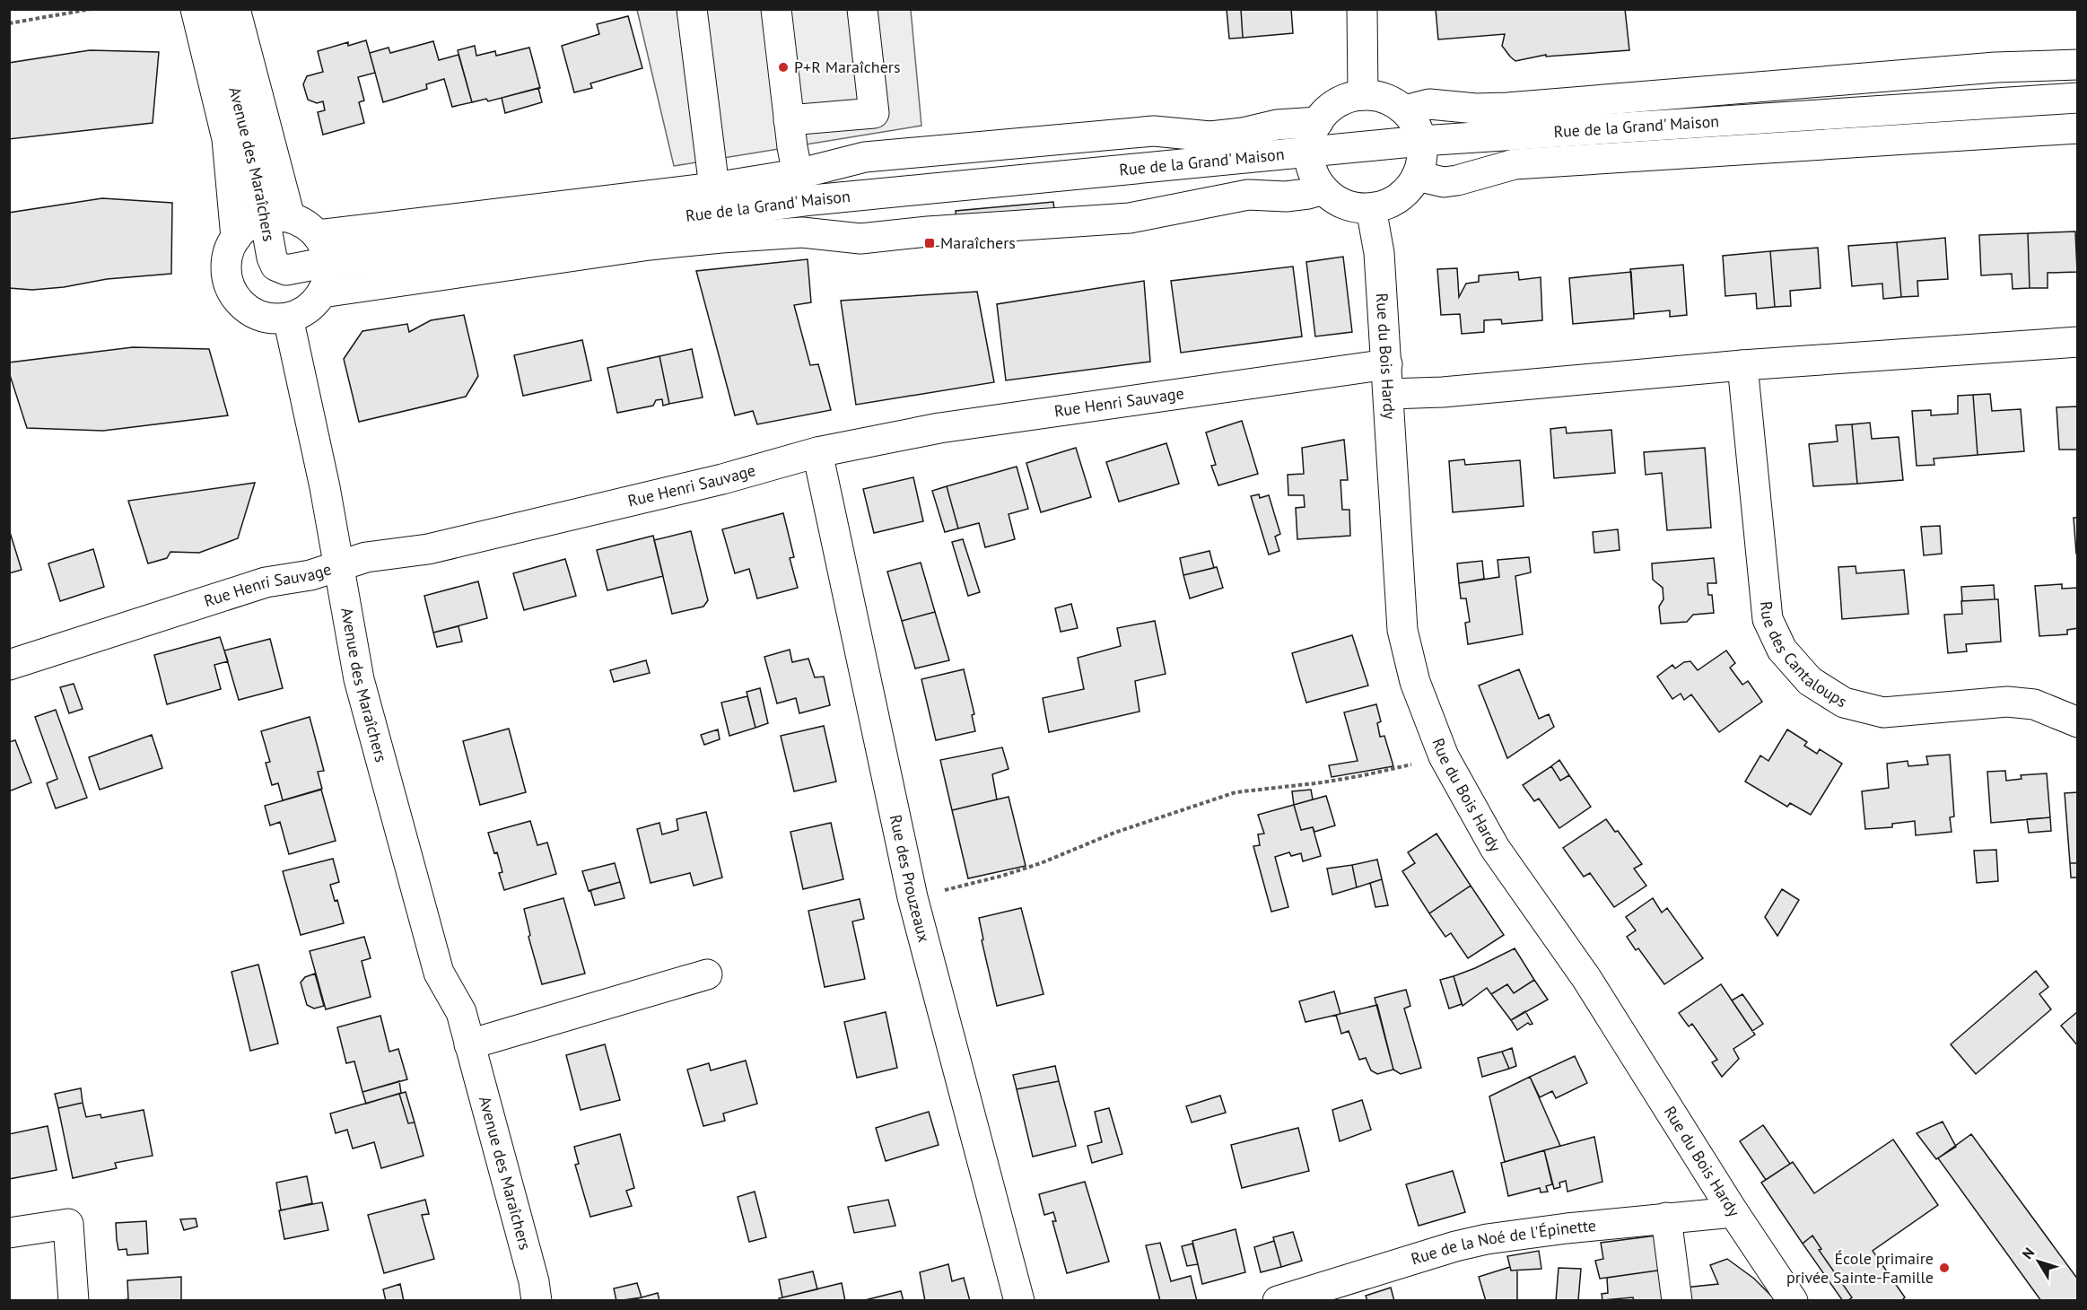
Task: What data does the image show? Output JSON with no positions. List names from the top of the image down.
{
  "streets": {
    "main road": [
      "Rue de la Grand' Maison",
      "Avenue des Maraîchers",
      "Rue du Bois Hardy",
      "Rue Henri Sauvage",
      "Rue des Cantaloups",
      "Rue des Prouzeaux",
      "Rue de la Noé de l'Épinette"
    ]
  },
  "crossings": [
    ["Rue de la Grand' Maison", "Avenue des Maraîchers"],
    ["Avenue des Maraîchers", "Rue Henri Sauvage"],
    ["Rue du Bois Hardy", "Rue Henri Sauvage"],
    ["Rue du Bois Hardy", "Rue de la Noé de l'Épinette"],
    ["Rue Henri Sauvage", "Rue des Prouzeaux"]
  ],
  "places": {
    "other": ["P+R Maraîchers", "École primaire privée Sainte-Famille"],
    "transit": ["Maraîchers"]
  },
  "north": "top left"
}
